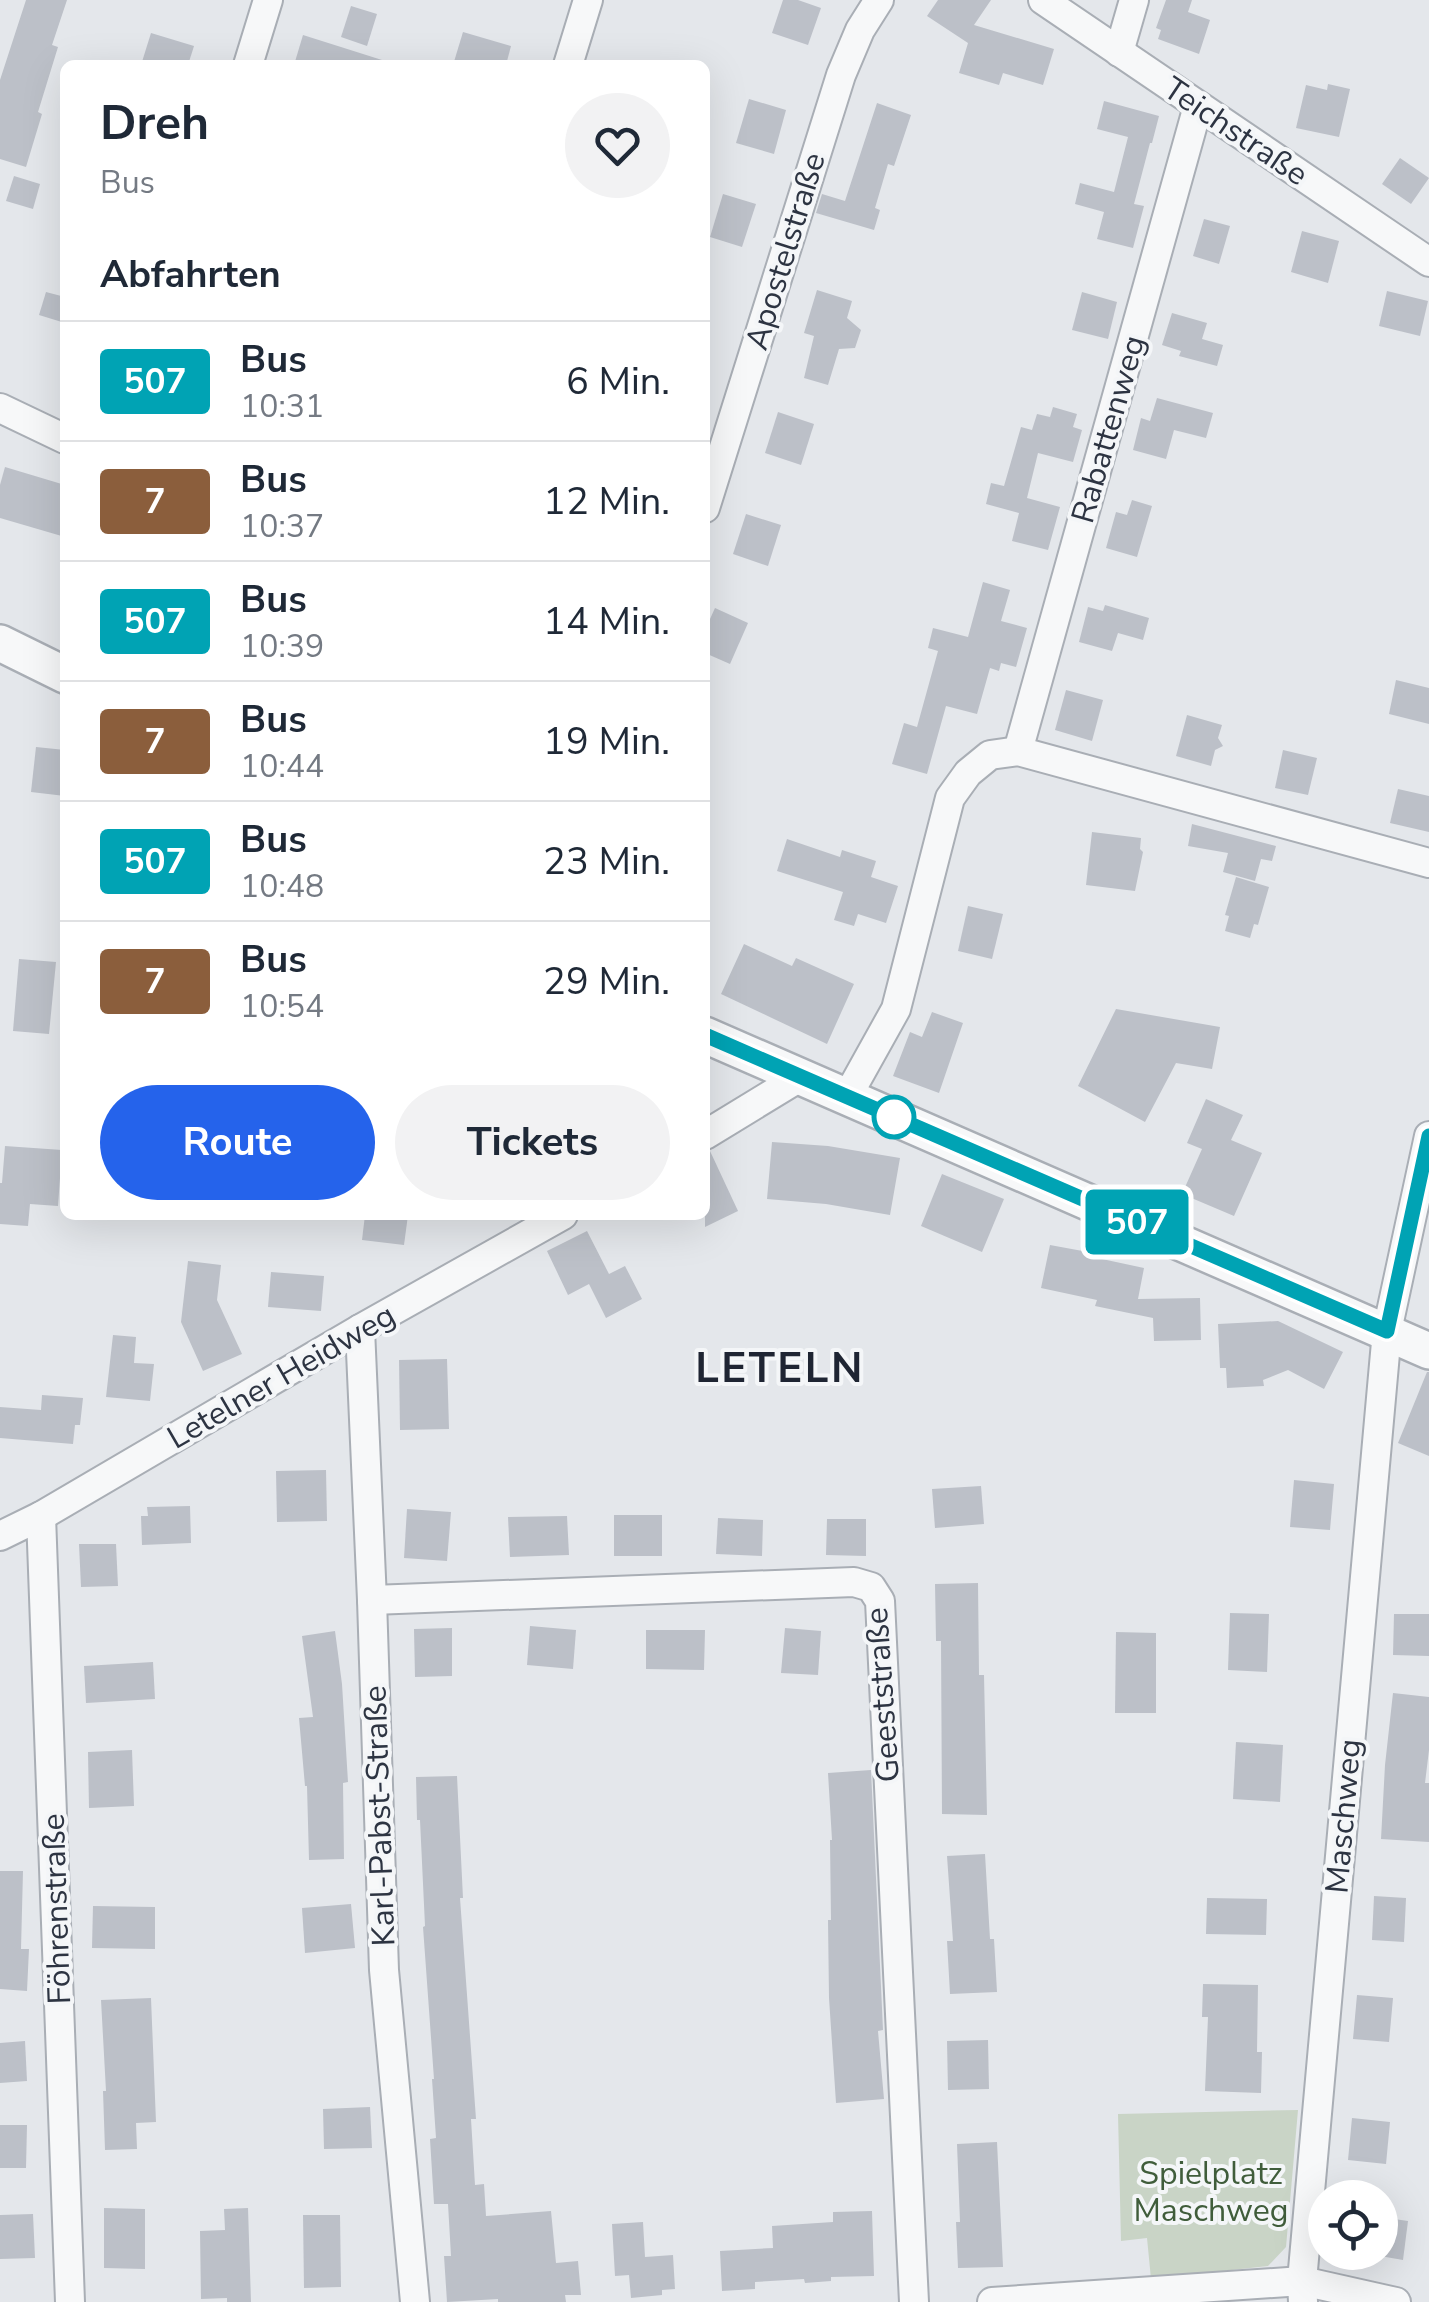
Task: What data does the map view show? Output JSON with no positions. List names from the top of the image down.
{
  "streets": {
    "street": [
      "Teichstraße",
      "Apostelstraße",
      "Rabattenweg",
      "Letelner Heidweg",
      "Geeststraße",
      "Karl-Pabst-Straße",
      "Maschweg",
      "Föhrenstraße"
    ]
  },
  "crossings": [
    ["Teichstraße", "Rabattenweg"],
    ["Letelner Heidweg", "Karl-Pabst-Straße"],
    ["Letelner Heidweg", "Föhrenstraße"],
    ["Geeststraße", "Karl-Pabst-Straße"]
  ],
  "districts": ["LETELN"],
  "parks": ["Spielplatz Maschweg"],
  "lines": ["bus line 507"],
  "page": {
    "on_map": "507",
    "heading": [
      ["Dreh", "Bus"],
      "Abfahrten"
    ],
    "list": [
      {
        "mark": "507",
        "name": "Bus",
        "note": "10:31",
        "value": "6 Min."
      },
      {
        "mark": "7",
        "name": "Bus",
        "note": "10:37",
        "value": "12 Min."
      },
      {
        "mark": "507",
        "name": "Bus",
        "note": "10:39",
        "value": "14 Min."
      },
      {
        "mark": "7",
        "name": "Bus",
        "note": "10:44",
        "value": "19 Min."
      },
      {
        "mark": "507",
        "name": "Bus",
        "note": "10:48",
        "value": "23 Min."
      },
      {
        "mark": "7",
        "name": "Bus",
        "note": "10:54",
        "value": "29 Min."
      }
    ],
    "buttons": ["Route", "Tickets"]
  }
}
